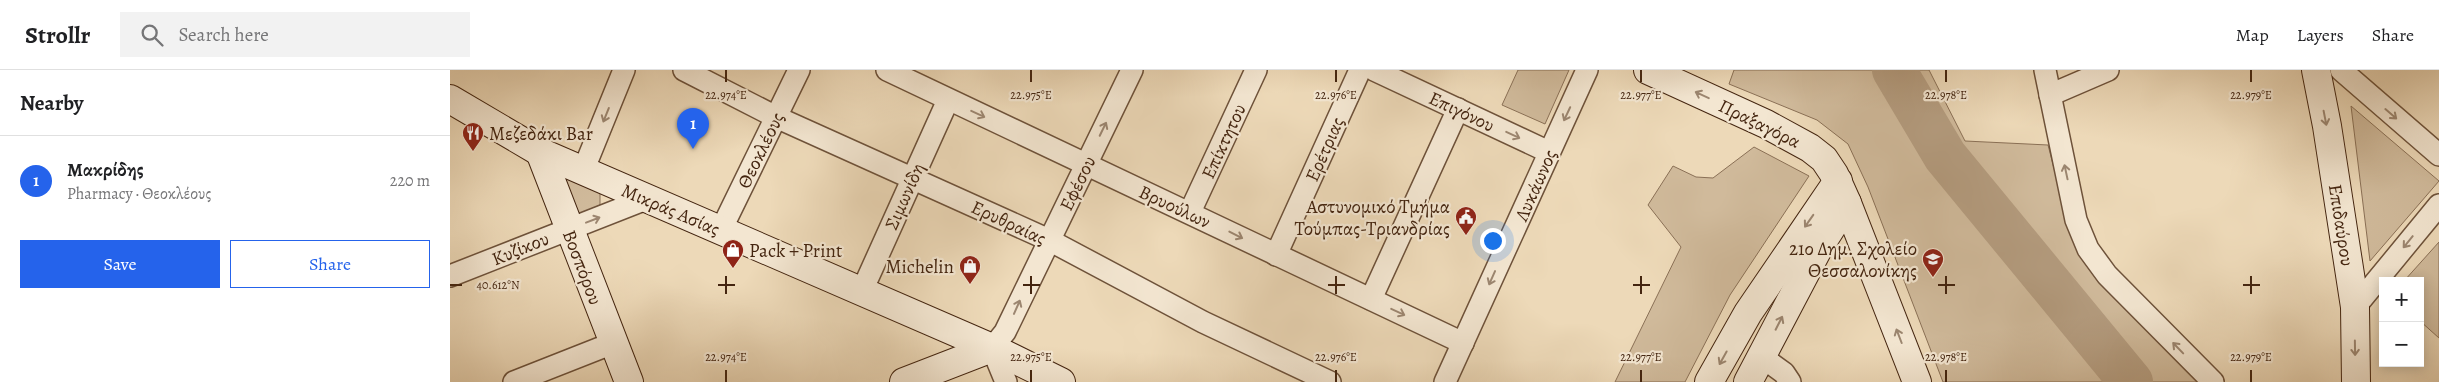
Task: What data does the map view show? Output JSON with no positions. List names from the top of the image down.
{
  "streets": {
    "street": [
      "Επιγόνου",
      "Πραξαγόρα",
      "Επίκτητου",
      "Ερέτριας",
      "Θεοκλέους",
      "Εφέσου",
      "Λυκάωνος",
      "Σιμωνίδη",
      "Βρυούλων",
      "Μικράς Ασίας",
      "Ερυθραίας",
      "Επιδαύρου",
      "Κυζίκου",
      "Βοσπόρου"
    ]
  },
  "crossings": [
    ["Επιγόνου", "Λυκάωνος"],
    ["Επίκτητου", "Βρυούλων"],
    ["Ερέτριας", "Βρυούλων"],
    ["Θεοκλέους", "Μικράς Ασίας"],
    ["Θεοκλέους", "Ερυθραίας"],
    ["Εφέσου", "Βρυούλων"],
    ["Εφέσου", "Μικράς Ασίας"],
    ["Εφέσου", "Ερυθραίας"],
    ["Λυκάωνος", "Βρυούλων"],
    ["Σιμωνίδη", "Βρυούλων"],
    ["Σιμωνίδη", "Μικράς Ασίας"],
    ["Σιμωνίδη", "Ερυθραίας"],
    ["Μικράς Ασίας", "Κυζίκου"],
    ["Μικράς Ασίας", "Βοσπόρου"],
    ["Κυζίκου", "Βοσπόρου"]
  ],
  "one_way": [
    "Επιγόνου",
    "Εφέσου",
    "Βρυούλων",
    "Επιδαύρου",
    "Κυζίκου"
  ],
  "places": {
    "restaurant": ["Μεζεδάκι Bar"],
    "public building": ["Αστυνομικό Τμήμα Τούμπας-Τριανδρίας"],
    "shop": ["Pack + Print", "Michelin"],
    "school or university": ["21ο Δημ. Σχολείο Θεσσαλονίκης"]
  },
  "page": {
    "header": "Strollr",
    "search": "Search here",
    "nav": ["Map", "Layers", "Share"],
    "heading": "Nearby",
    "pins": "1",
    "list": [
      {
        "mark": "1",
        "name": "Μακρίδης",
        "note": "Pharmacy · Θεοκλέους",
        "value": "220 m"
      }
    ],
    "buttons": ["Save", "Share"],
    "map_buttons": ["+", "−"]
  },
  "coordinates": [
    "22.974°E",
    "22.975°E",
    "22.976°E",
    "22.977°E",
    "22.978°E",
    "22.979°E",
    "40.612°N"
  ]
}
